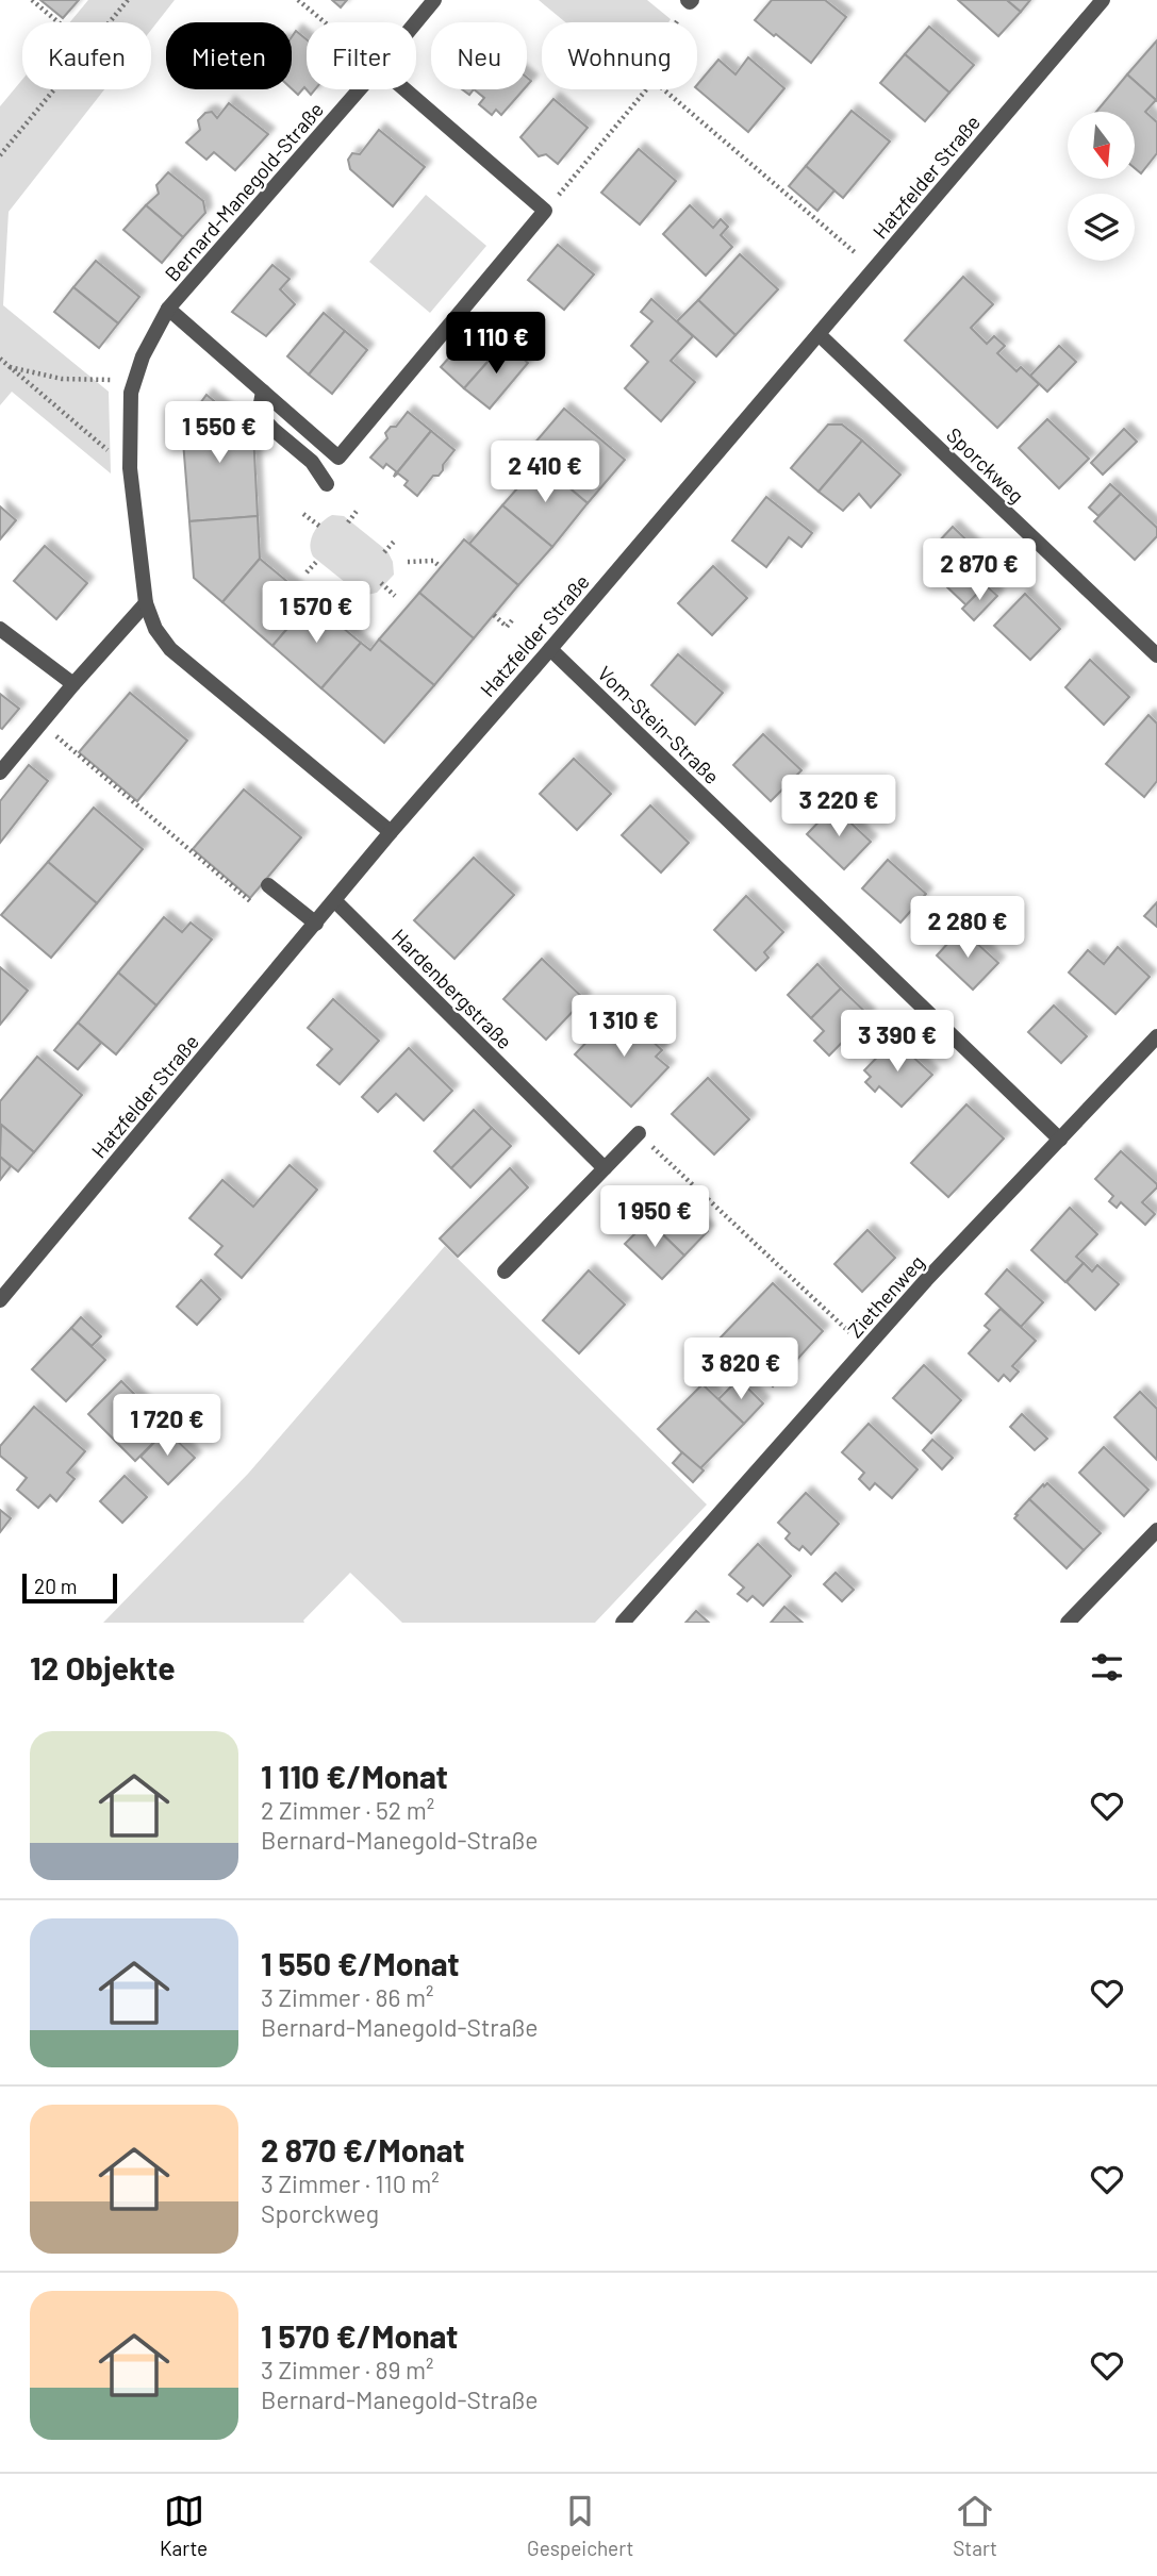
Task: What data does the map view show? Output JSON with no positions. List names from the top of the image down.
{
  "streets": {
    "street": [
      "Hatzfelder Straße",
      "Bernard-Manegold-Straße",
      "Sporckweg",
      "Vom-Stein-Straße",
      "Hardenbergstraße",
      "Ziethenweg"
    ]
  },
  "crossings": [
    ["Hatzfelder Straße", "Bernard-Manegold-Straße"],
    ["Hatzfelder Straße", "Sporckweg"],
    ["Hatzfelder Straße", "Vom-Stein-Straße"],
    ["Hatzfelder Straße", "Hardenbergstraße"],
    ["Vom-Stein-Straße", "Ziethenweg"]
  ],
  "scale_bar": "20 m",
  "north": "bottom",
  "page": {
    "chip": [
      "Kaufen",
      "Mieten",
      "Filter",
      "Neu",
      "Wohnung"
    ],
    "price": [
      "1 110 €",
      "1 550 €",
      "2 410 €",
      "2 870 €",
      "1 570 €",
      "3 220 €",
      "2 280 €",
      "1 310 €",
      "3 390 €",
      "1 950 €",
      "3 820 €",
      "1 720 €"
    ],
    "scale": "20 m",
    "heading": "12 Objekte",
    "list": [
      {
        "name": "1 110 €/Monat",
        "note": "2 Zimmer · 52 m² · Bernard-Manegold-Straße"
      },
      {
        "name": "1 550 €/Monat",
        "note": "3 Zimmer · 86 m² · Bernard-Manegold-Straße"
      },
      {
        "name": "2 870 €/Monat",
        "note": "3 Zimmer · 110 m² · Sporckweg"
      },
      {
        "name": "1 570 €/Monat",
        "note": "3 Zimmer · 89 m² · Bernard-Manegold-Straße"
      }
    ],
    "tabs": ["Karte", "Gespeichert", "Start"]
  }
}
